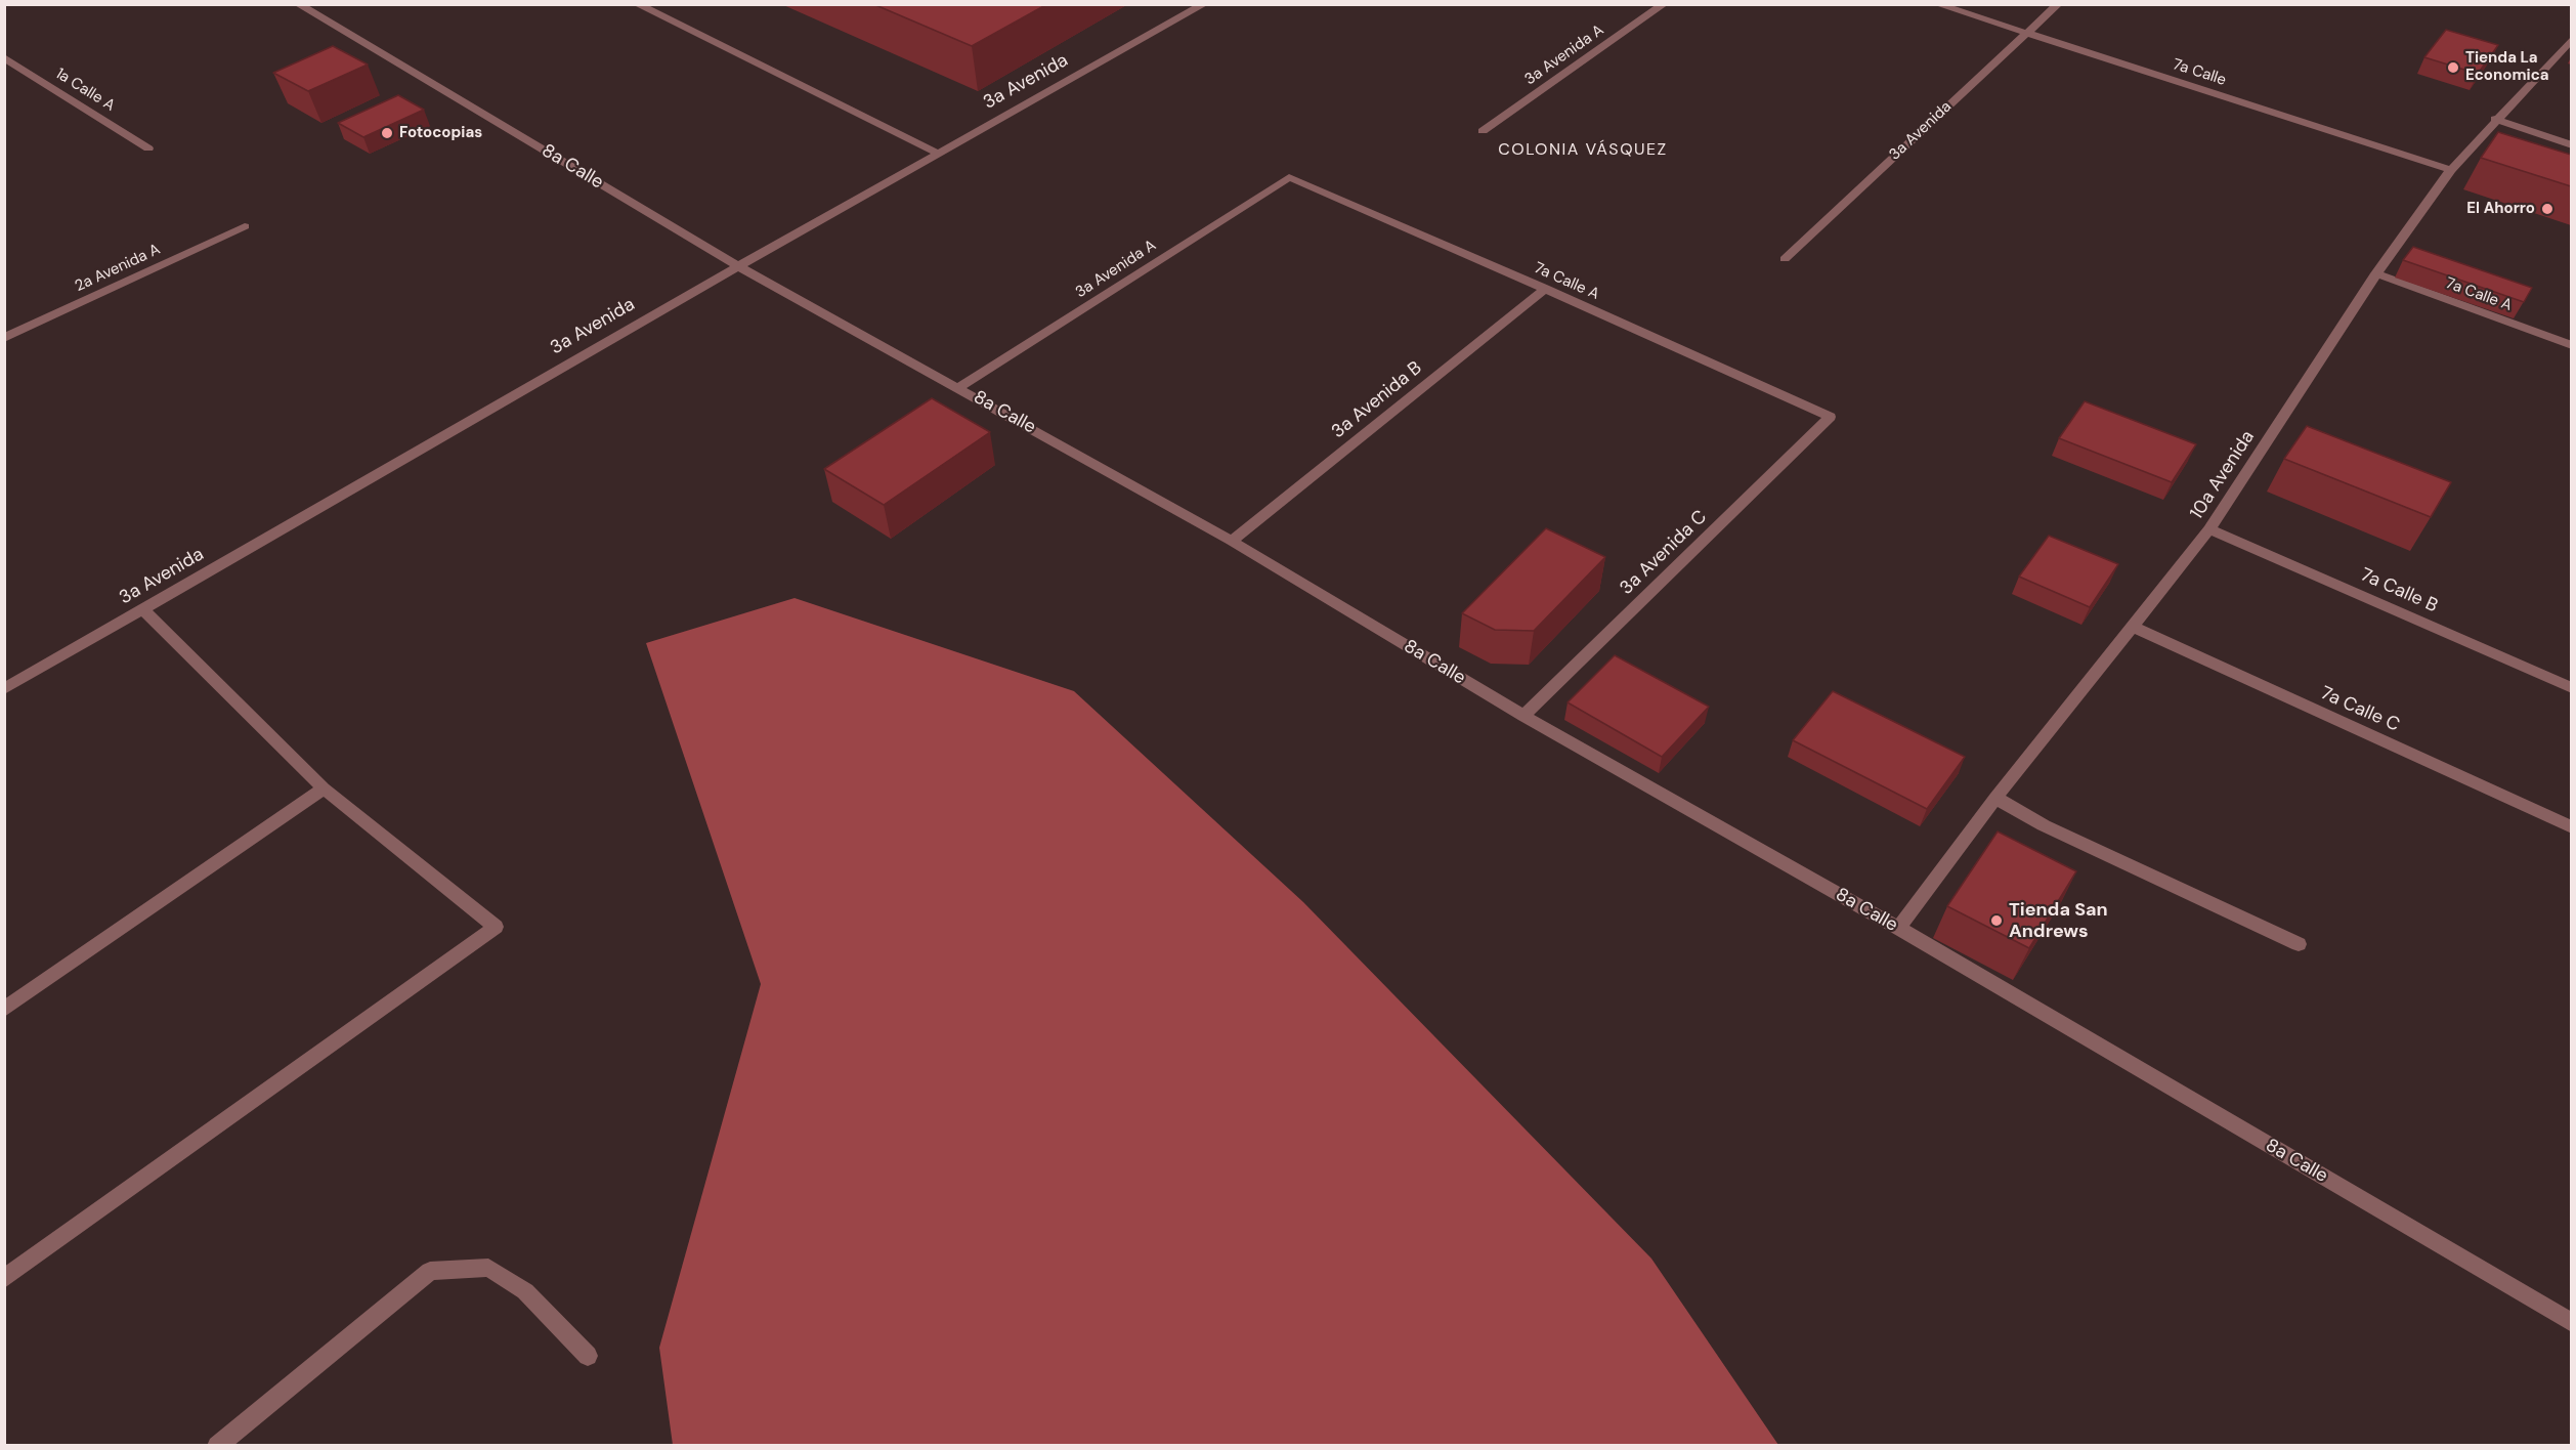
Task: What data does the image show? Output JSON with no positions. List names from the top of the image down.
{
  "streets": {
    "street": [
      "3a Avenida A",
      "7a Calle",
      "3a Avenida",
      "1a Calle A",
      "8a Calle",
      "2a Avenida A",
      "7a Calle A",
      "3a Avenida B",
      "10a Avenida",
      "3a Avenida C",
      "7a Calle B",
      "7a Calle C"
    ]
  },
  "crossings": [
    ["3a Avenida A", "8a Calle"],
    ["3a Avenida A", "7a Calle A"],
    ["7a Calle", "3a Avenida"],
    ["7a Calle", "10a Avenida"],
    ["3a Avenida", "8a Calle"],
    ["8a Calle", "3a Avenida B"],
    ["8a Calle", "10a Avenida"],
    ["8a Calle", "3a Avenida C"],
    ["7a Calle A", "3a Avenida B"],
    ["7a Calle A", "10a Avenida"],
    ["7a Calle A", "3a Avenida C"],
    ["10a Avenida", "7a Calle B"],
    ["10a Avenida", "7a Calle C"]
  ],
  "districts": ["COLONIA VÁSQUEZ"],
  "places": [
    "Tienda La Economica",
    "Fotocopias",
    "El Ahorro",
    "Tienda San Andrews"
  ]
}
